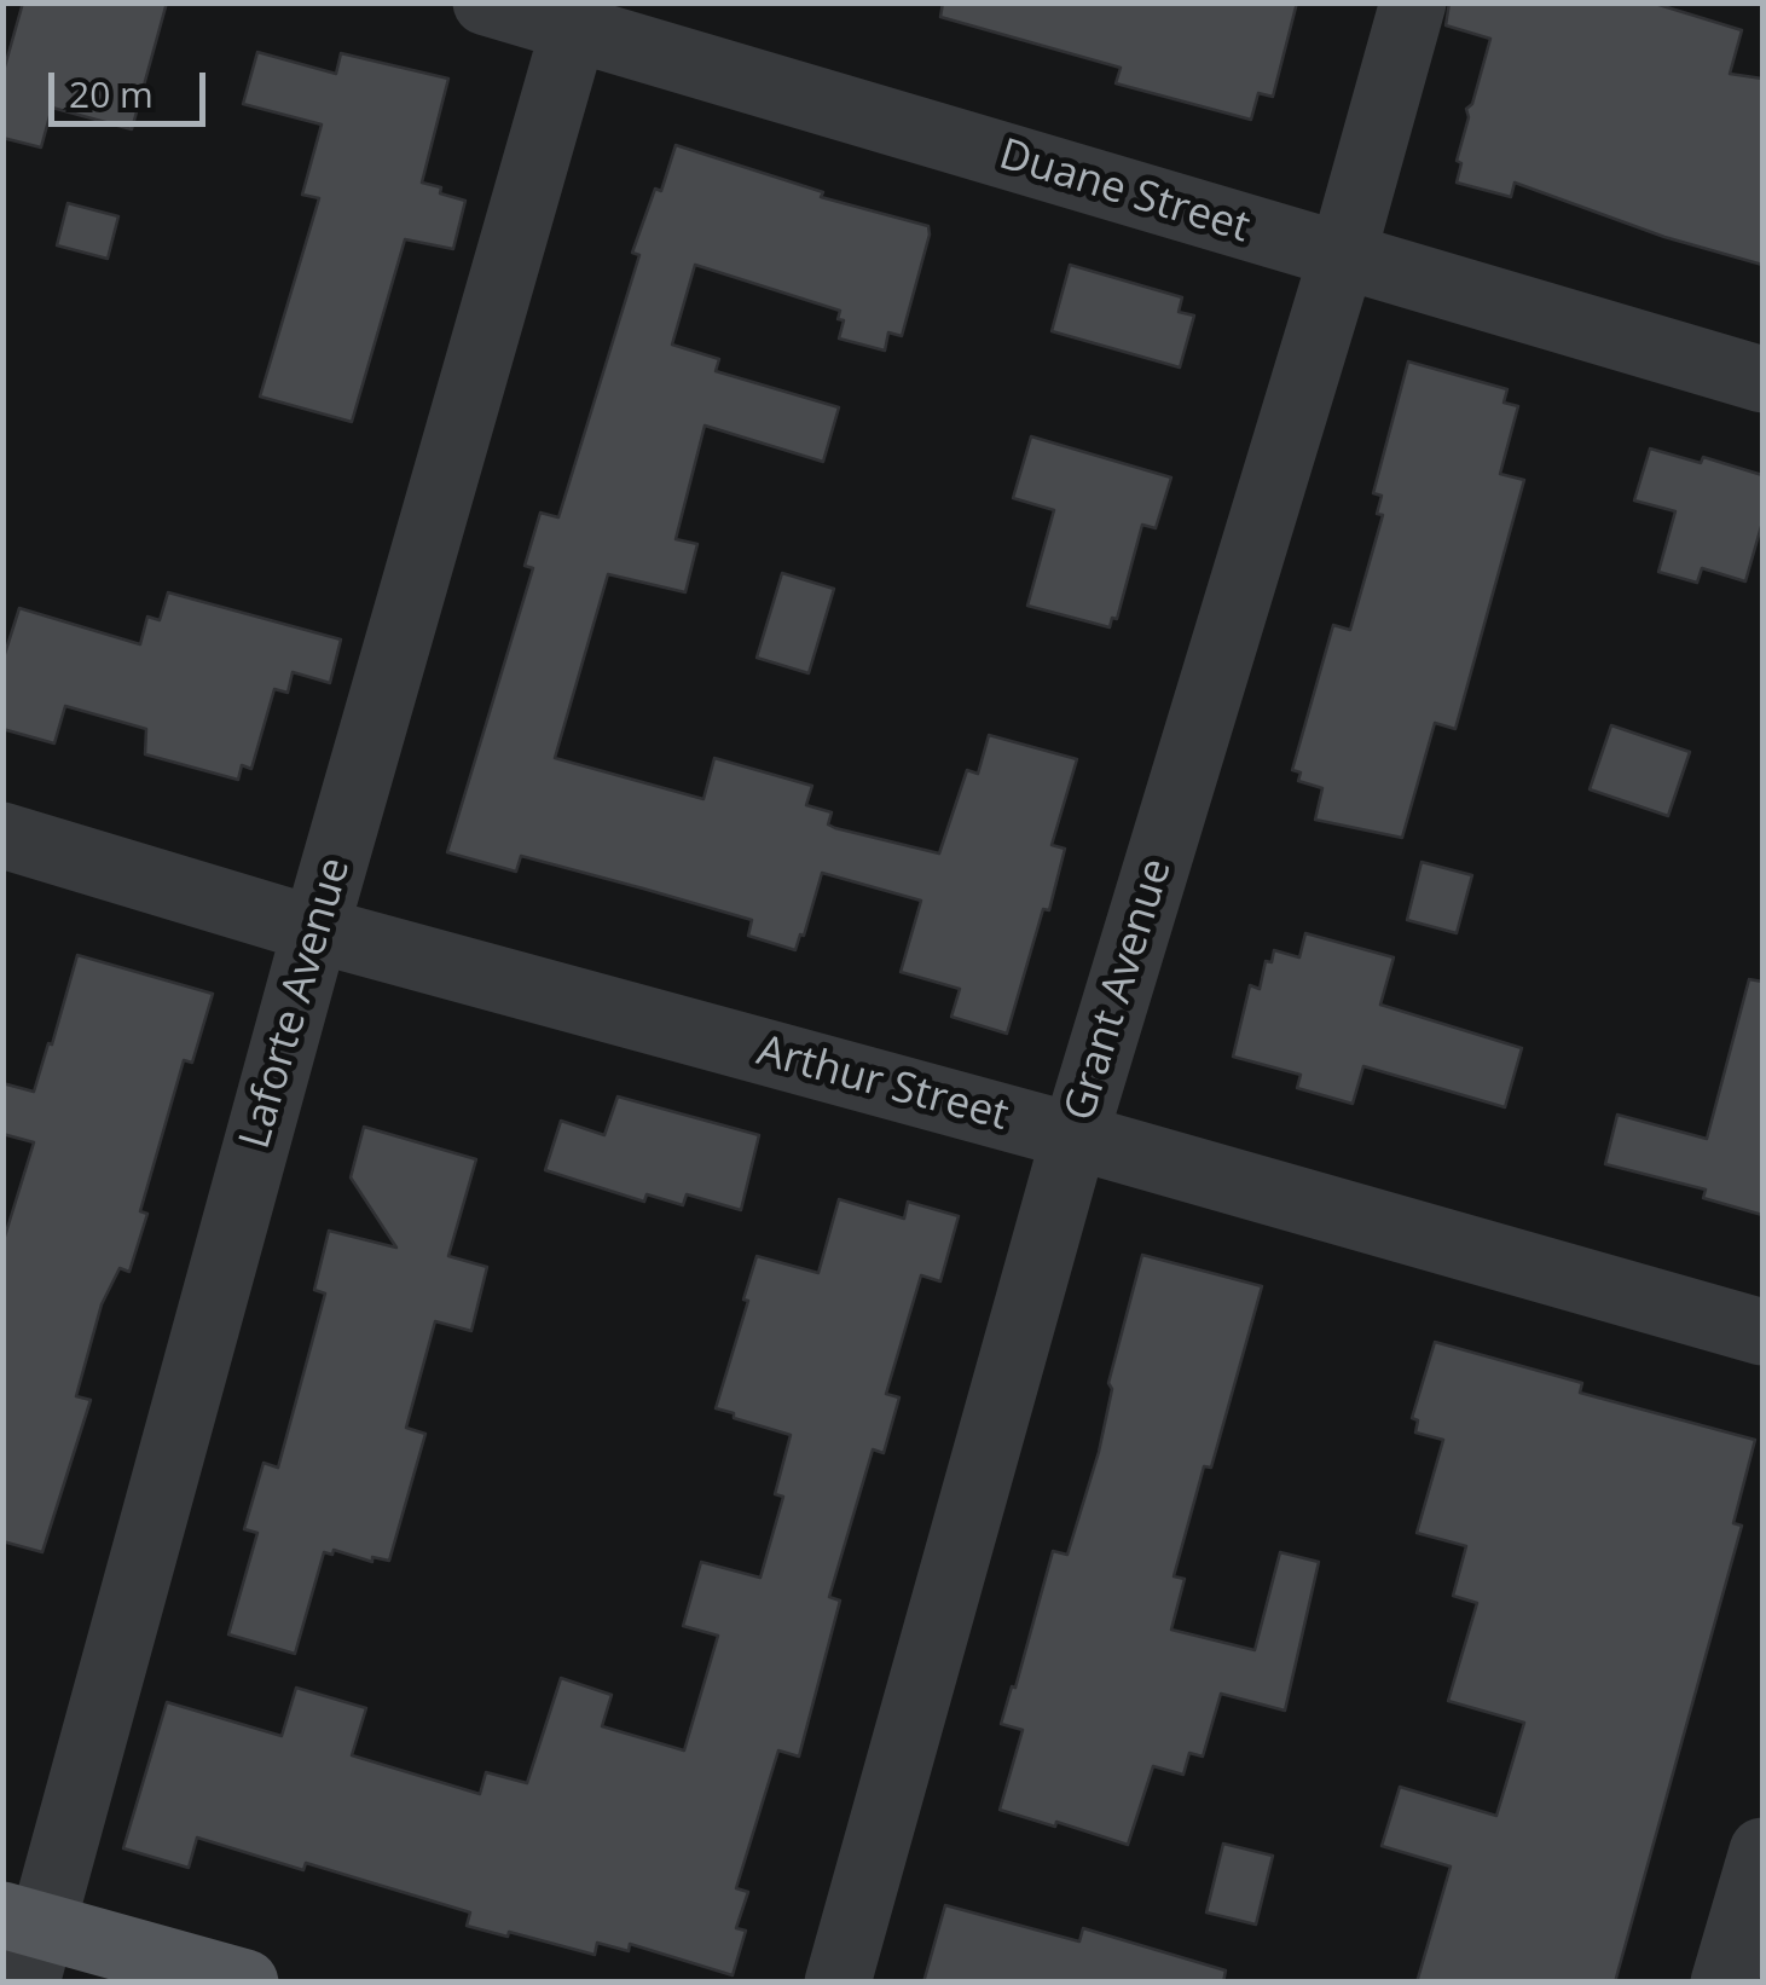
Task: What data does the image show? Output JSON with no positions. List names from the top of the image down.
{
  "streets": {
    "street": [
      "Duane Street",
      "Grant Avenue",
      "Laforte Avenue",
      "Arthur Street"
    ]
  },
  "crossings": [
    ["Duane Street", "Grant Avenue"],
    ["Duane Street", "Laforte Avenue"],
    ["Grant Avenue", "Arthur Street"],
    ["Laforte Avenue", "Arthur Street"]
  ],
  "scale_bar": "20 m"
}
